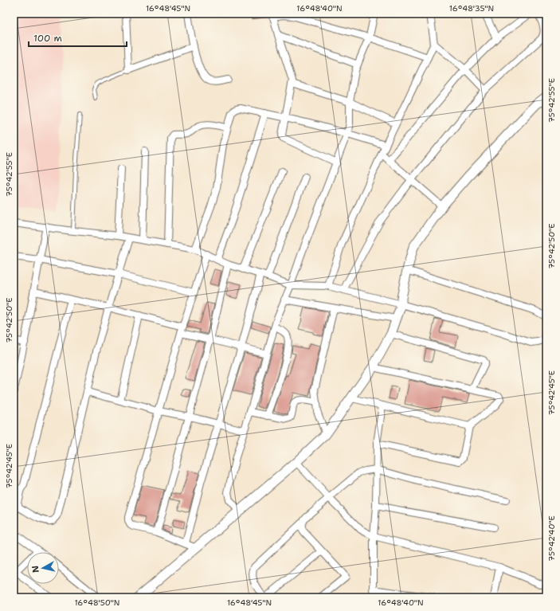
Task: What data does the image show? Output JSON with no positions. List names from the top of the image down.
{
  "scale_bar": "100 m",
  "north": "left",
  "coordinates": [
    "16°48'45\"N",
    "16°48'40\"N",
    "16°48'35\"N",
    "75°42'55\"E",
    "75°42'50\"E",
    "75°42'45\"E",
    "75°42'40\"E",
    "16°48'50\"N"
  ]
}
